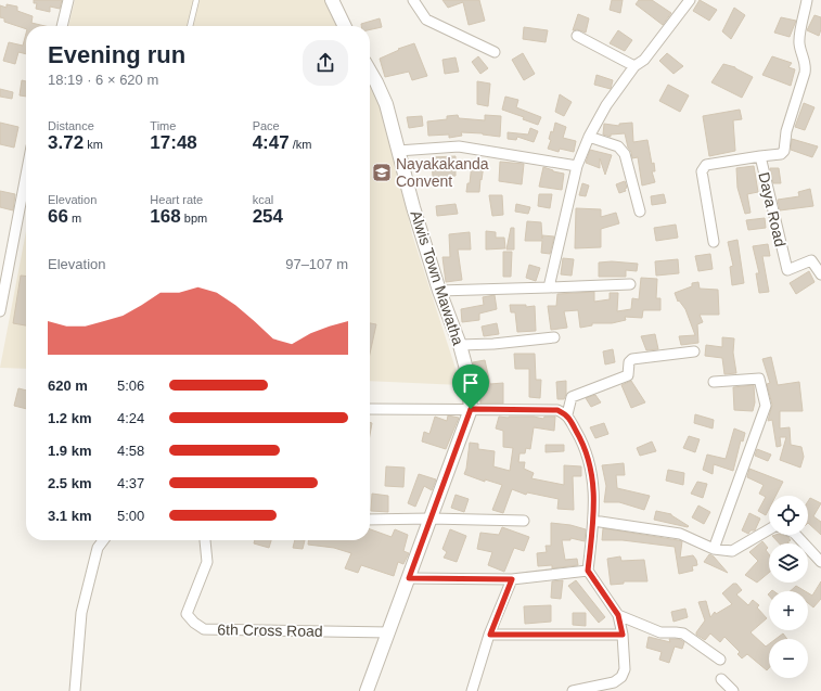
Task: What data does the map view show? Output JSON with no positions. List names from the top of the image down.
{
  "streets": {
    "street": ["Daya Road", "Alwis Town Mawatha", "6th Cross Road"]
  },
  "crossings": [
    ["Alwis Town Mawatha", "6th Cross Road"]
  ],
  "places": {
    "school or university": ["Nayakakanda Convent"]
  },
  "page": {
    "heading": ["Evening run", "18:19 · 6 × 620 m"],
    "stats": [
      ["Distance", "3.72 km"],
      ["Time", "17:48"],
      ["Pace", "4:47 /km"],
      ["Elevation", "66 m"],
      ["Heart rate", "168 bpm"],
      ["kcal", "254"]
    ],
    "chart": ["Elevation", "97–107 m"],
    "list": [
      {
        "name": "620 m",
        "note": "5:06"
      },
      {
        "name": "1.2 km",
        "note": "4:24"
      },
      {
        "name": "1.9 km",
        "note": "4:58"
      },
      {
        "name": "2.5 km",
        "note": "4:37"
      },
      {
        "name": "3.1 km",
        "note": "5:00"
      }
    ],
    "map_buttons": ["+", "−"]
  }
}
